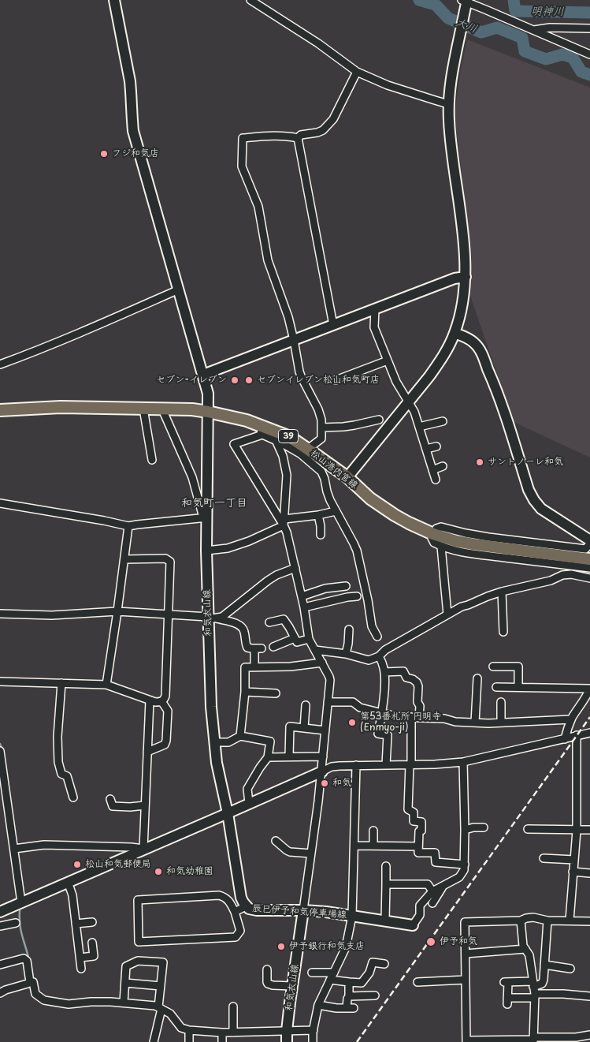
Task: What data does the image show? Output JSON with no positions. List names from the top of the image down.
{
  "streets": {
    "main road": ["39", "松山港内宮線"],
    "street": ["和気衣山線", "辰巳伊予和気停車場線"]
  },
  "crossings": [
    ["松山港内宮線", "和気衣山線"],
    ["和気衣山線", "辰巳伊予和気停車場線"]
  ],
  "districts": ["和気町一丁目"],
  "water": ["明神川", "大川"],
  "places": [
    "フジ和気店",
    "セブン-イレブン",
    "セブンイレブン松山和気町店",
    "サントノーレ和気",
    "第53番札所 円明寺 (Enmyo-ji)",
    "和気",
    "松山和気郵便局",
    "和気幼稚園",
    "伊予和気",
    "伊予銀行和気支店"
  ]
}
